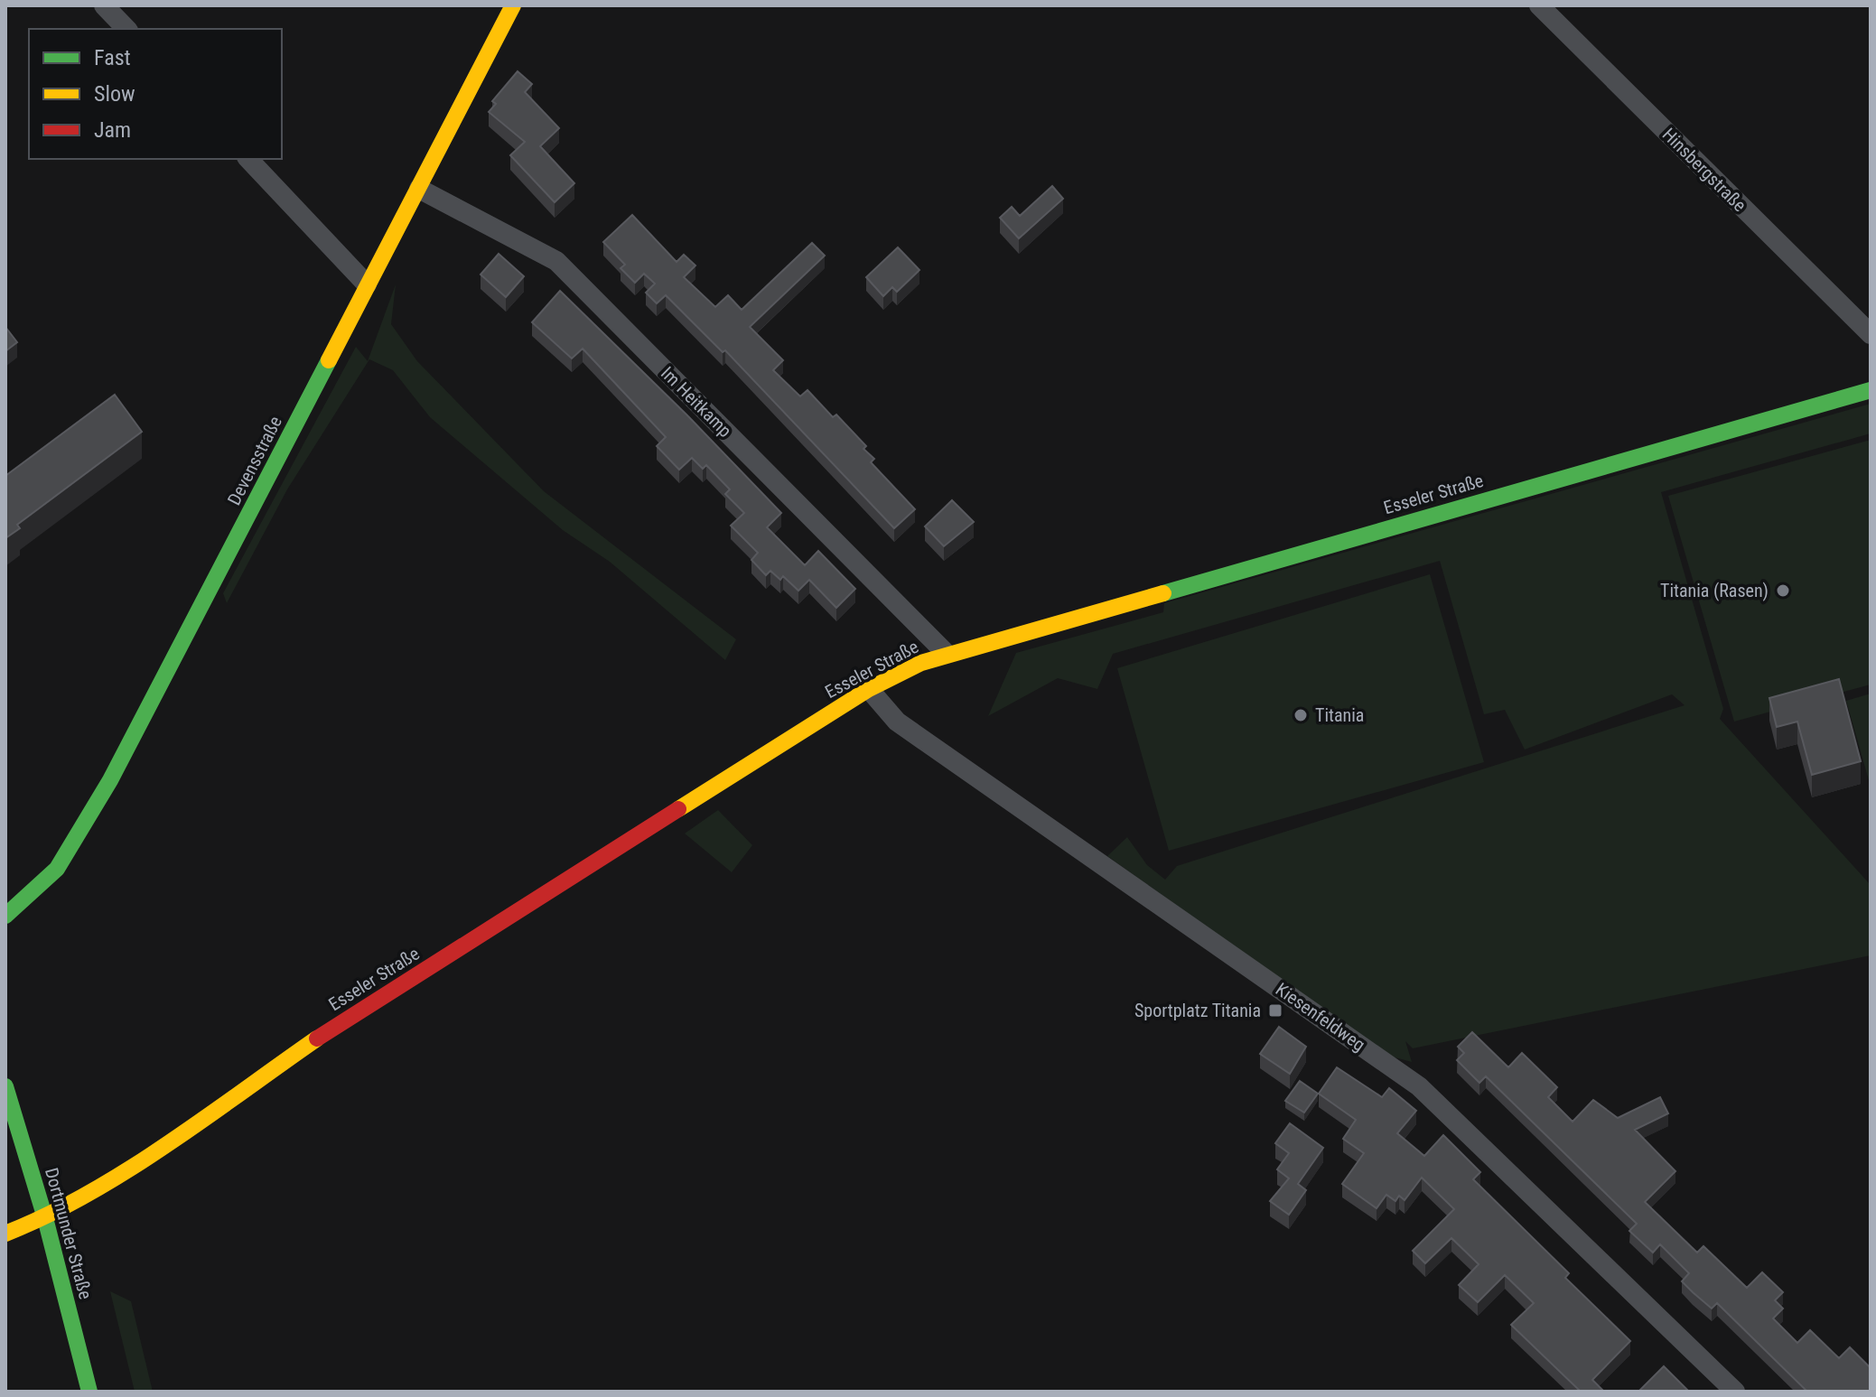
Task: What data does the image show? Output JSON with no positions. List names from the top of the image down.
{
  "streets": {
    "main road": ["Devensstraße", "Esseler Straße", "Dortmunder Straße"],
    "street": ["Hinsbergstraße", "Im Heitkamp", "Kiesenfeldweg"]
  },
  "crossings": [
    ["Im Heitkamp", "Devensstraße"],
    ["Im Heitkamp", "Esseler Straße"],
    ["Esseler Straße", "Kiesenfeldweg"],
    ["Esseler Straße", "Dortmunder Straße"]
  ],
  "places": {
    "other": ["Titania (Rasen)", "Titania"],
    "transit": ["Sportplatz Titania"]
  },
  "legend": ["Fast", "Slow", "Jam"]
}
